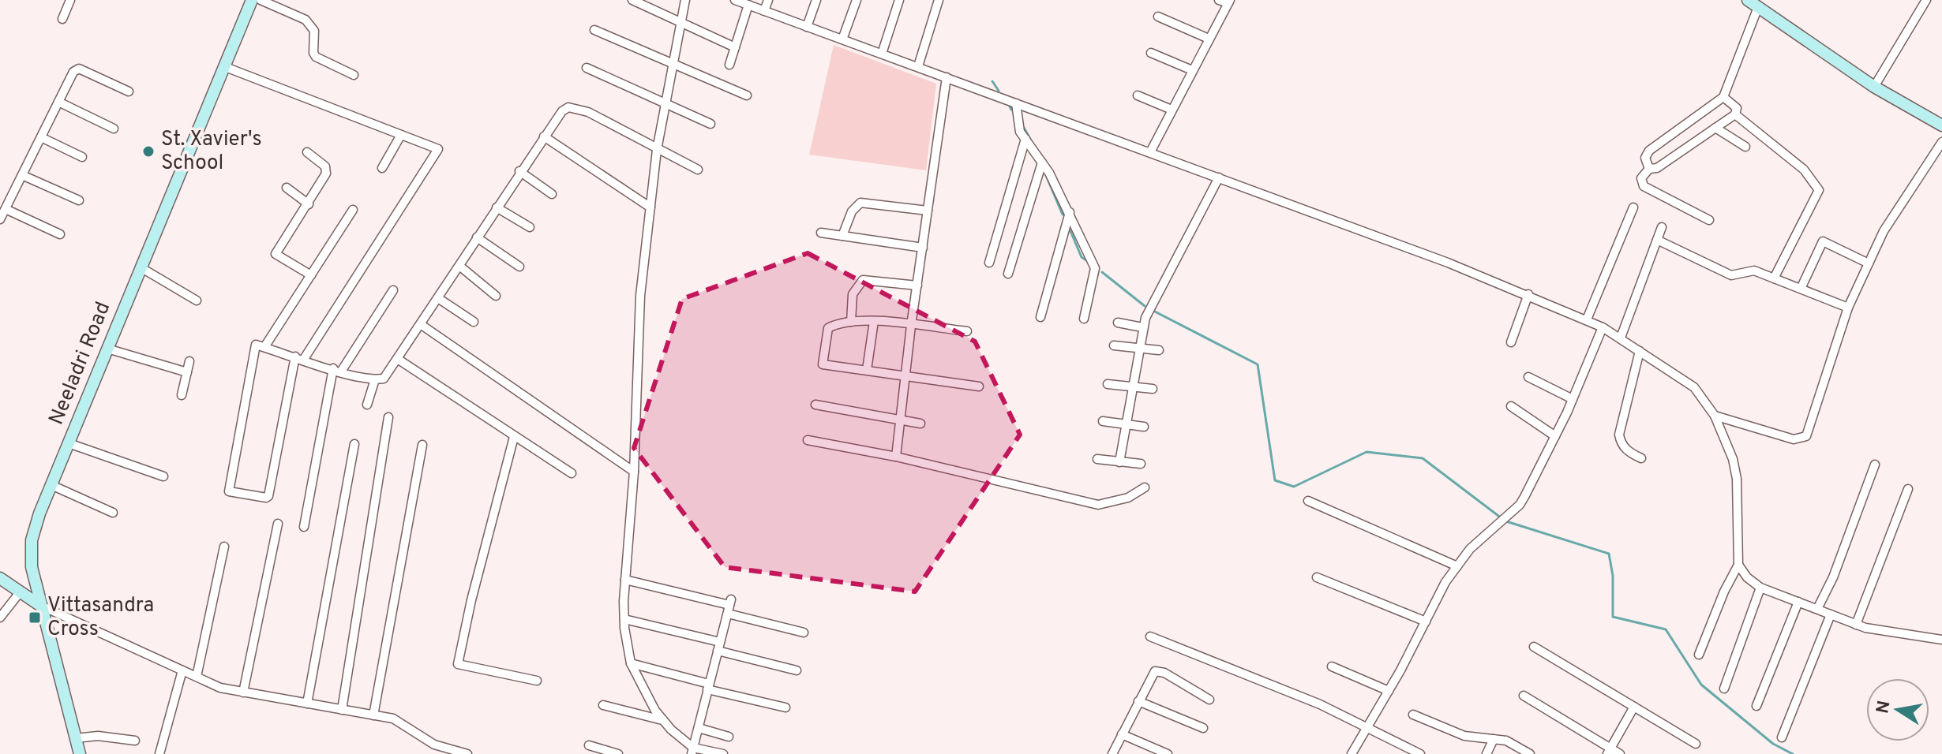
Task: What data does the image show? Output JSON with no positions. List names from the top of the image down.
{
  "streets": {
    "main road": ["Neeladri Road"]
  },
  "places": {
    "other": ["St. Xavier's School"],
    "transit": ["Vittasandra Cross"]
  },
  "north": "left"
}
